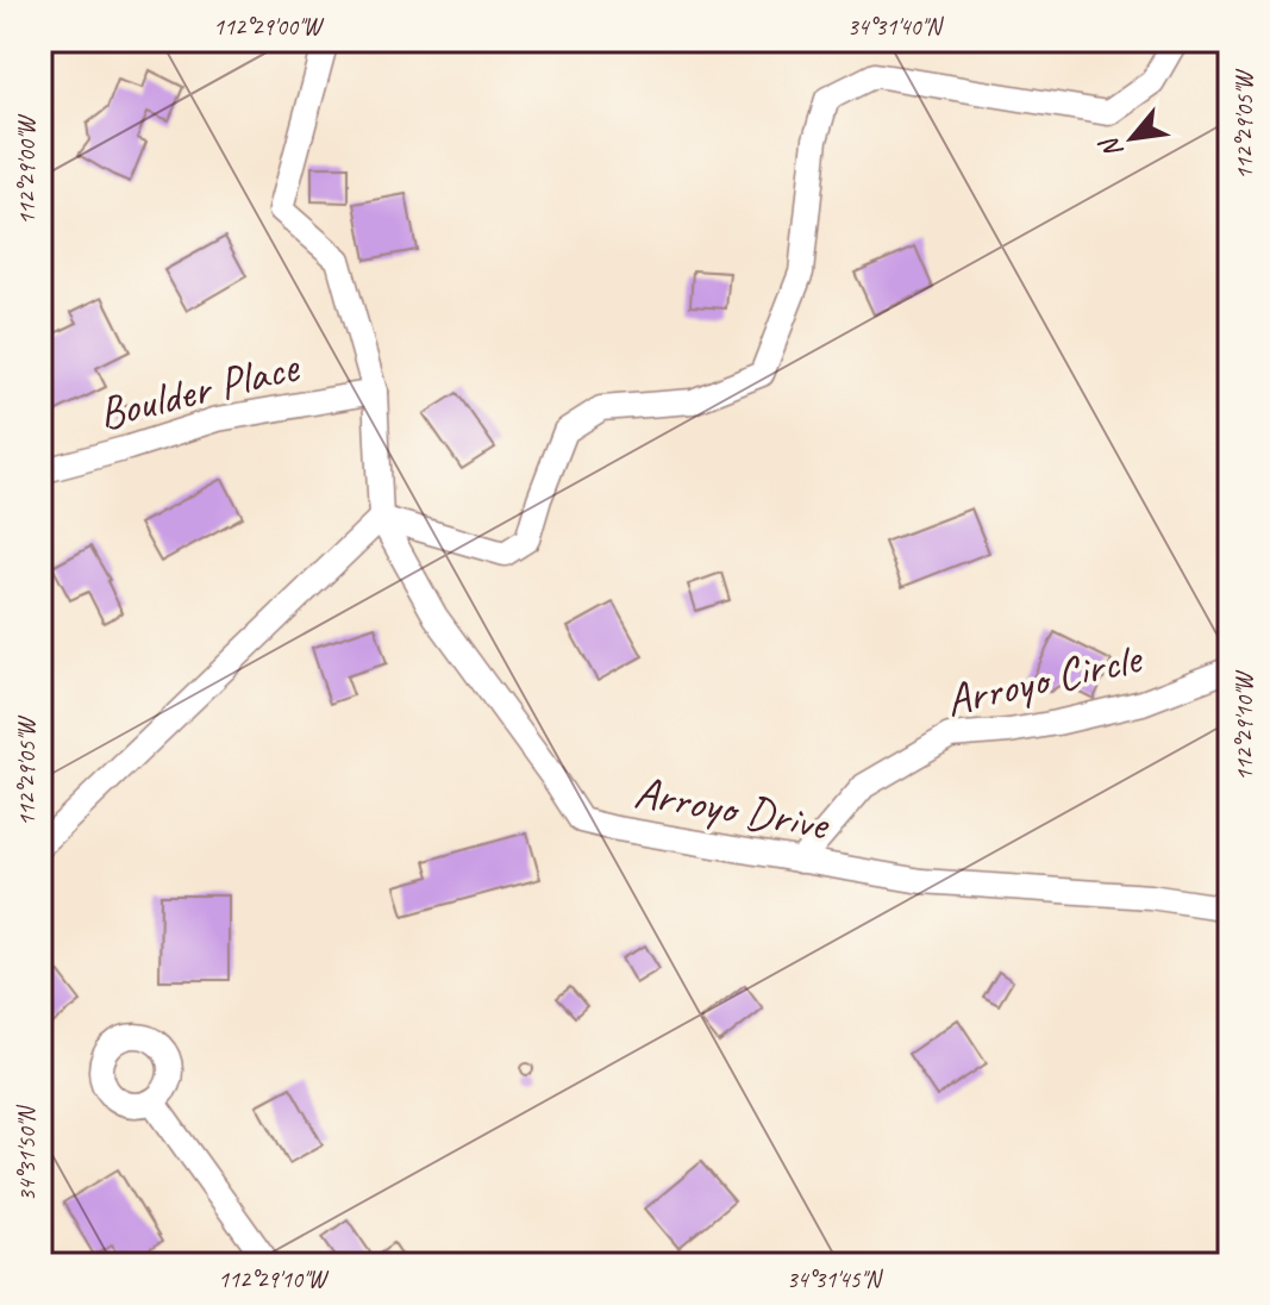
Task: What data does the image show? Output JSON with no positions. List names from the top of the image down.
{
  "streets": {
    "street": ["Boulder Place", "Arroyo Circle", "Arroyo Drive"]
  },
  "crossings": [
    ["Arroyo Circle", "Arroyo Drive"]
  ],
  "north": "bottom left",
  "coordinates": [
    "112°29'00\"W",
    "34°31'40\"N",
    "112°29'05\"W",
    "112°29'10\"W",
    "34°31'50\"N",
    "34°31'45\"N"
  ]
}
